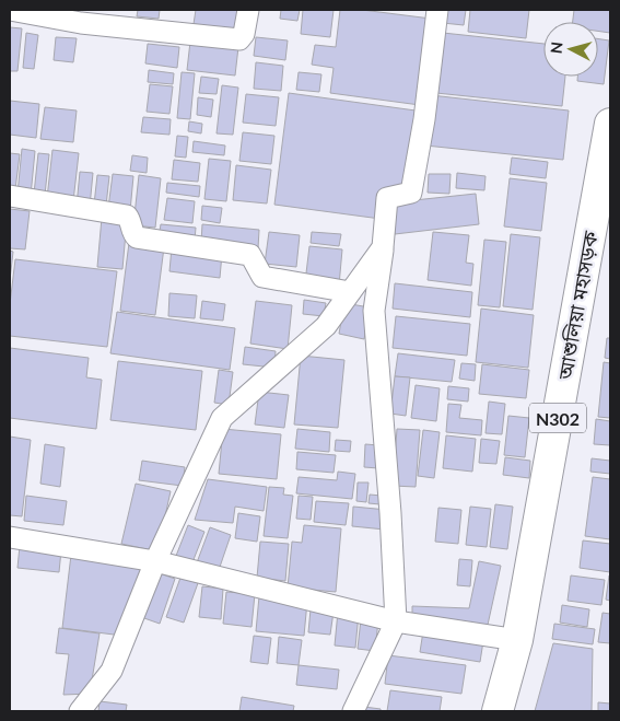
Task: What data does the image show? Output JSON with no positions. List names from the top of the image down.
{
  "streets": {
    "highway": ["আশুলিয়া মহাসড়ক", "N302"]
  },
  "north": "left"
}
